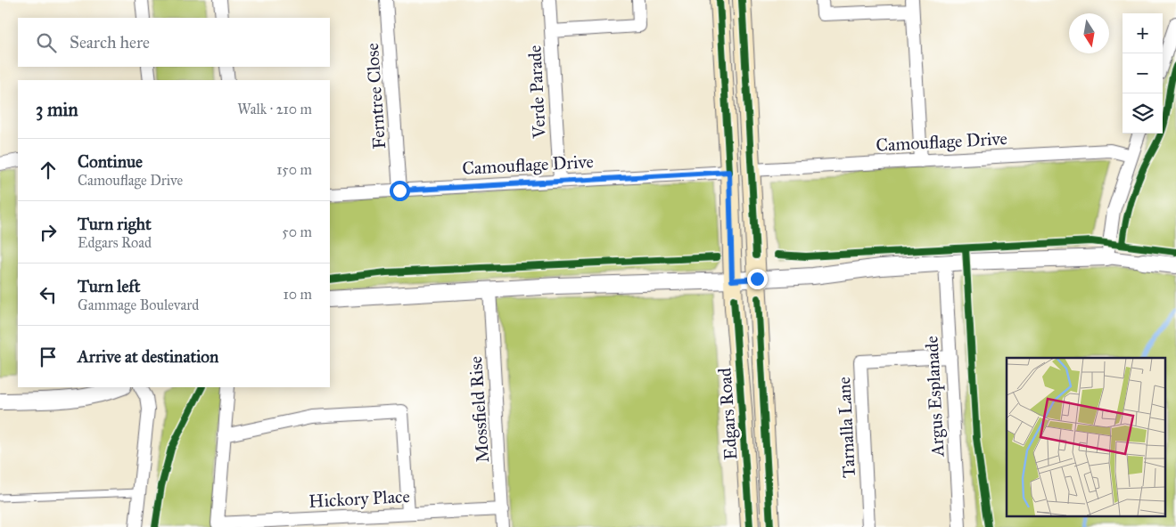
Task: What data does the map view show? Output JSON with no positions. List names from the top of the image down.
{
  "streets": {
    "main road": ["Edgars Road"],
    "street": [
      "Verde Parade",
      "Ferntree Close",
      "Camouflage Drive",
      "Argus Esplanade",
      "Mossfield Rise",
      "Tarnalla Lane",
      "Hickory Place"
    ]
  },
  "crossings": [
    ["Verde Parade", "Camouflage Drive"],
    ["Ferntree Close", "Camouflage Drive"],
    ["Camouflage Drive", "Edgars Road"],
    ["Argus Esplanade", "Tarnalla Lane"],
    ["Mossfield Rise", "Hickory Place"]
  ],
  "north": "bottom",
  "page": {
    "map_buttons": ["+", "−"],
    "search": "Search here",
    "heading": ["3 min", "Walk · 210 m"],
    "list": [
      ["Continue", "Camouflage Drive", "150 m"],
      ["Turn right", "Edgars Road", "50 m"],
      ["Turn left", "Gammage Boulevard", "10 m"],
      "Arrive at destination"
    ]
  }
}
